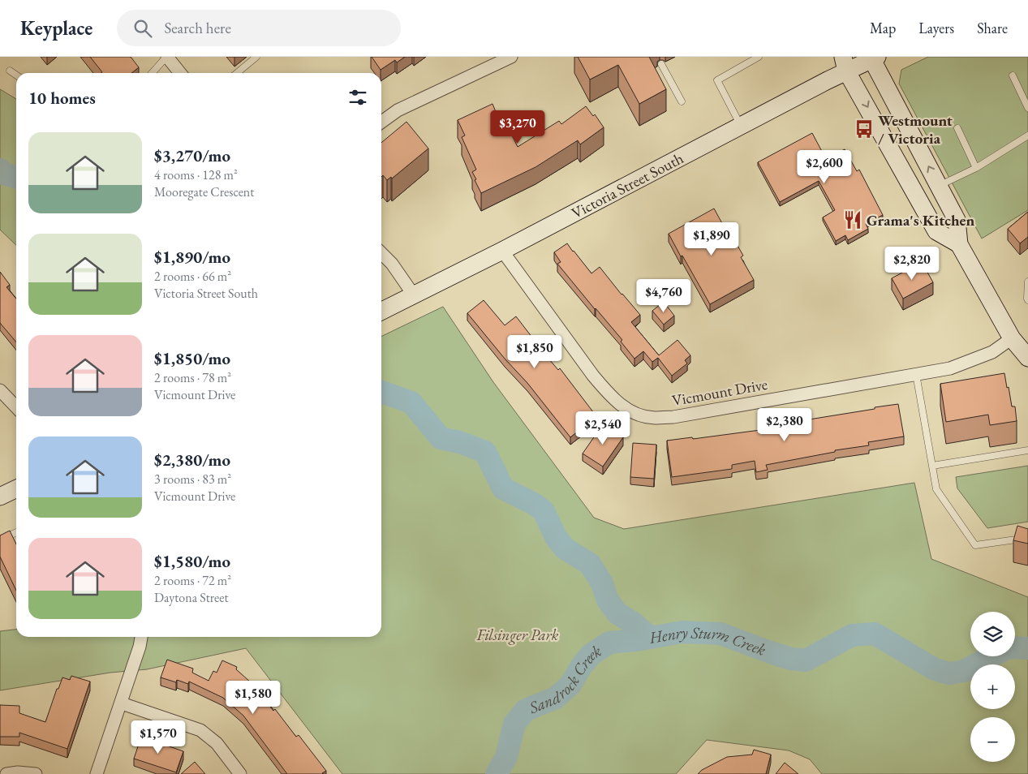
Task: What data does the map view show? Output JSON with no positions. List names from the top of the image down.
{
  "streets": {
    "main road": ["Victoria Street South"],
    "street": ["Vicmount Drive"]
  },
  "crossings": [
    ["Victoria Street South", "Vicmount Drive"]
  ],
  "water": ["Henry Sturm Creek", "Sandrock Creek"],
  "parks": ["Filsinger Park"],
  "places": {
    "bus stop": ["Westmount / Victoria"],
    "restaurant": ["Grama's Kitchen"]
  },
  "page": {
    "header": "Keyplace",
    "search": "Search here",
    "nav": ["Map", "Layers", "Share"],
    "heading": "10 homes",
    "price": [
      "$3,270",
      "$2,600",
      "$1,890",
      "$2,820",
      "$4,760",
      "$1,850",
      "$2,380",
      "$2,540",
      "$1,580",
      "$1,570"
    ],
    "list": [
      {
        "name": "$3,270/mo",
        "note": "4 rooms · 128 m² · Mooregate Crescent"
      },
      {
        "name": "$1,890/mo",
        "note": "2 rooms · 66 m² · Victoria Street South"
      },
      {
        "name": "$1,850/mo",
        "note": "2 rooms · 78 m² · Vicmount Drive"
      },
      {
        "name": "$2,380/mo",
        "note": "3 rooms · 83 m² · Vicmount Drive"
      },
      {
        "name": "$1,580/mo",
        "note": "2 rooms · 72 m² · Daytona Street"
      }
    ],
    "map_buttons": ["+", "−"]
  }
}
